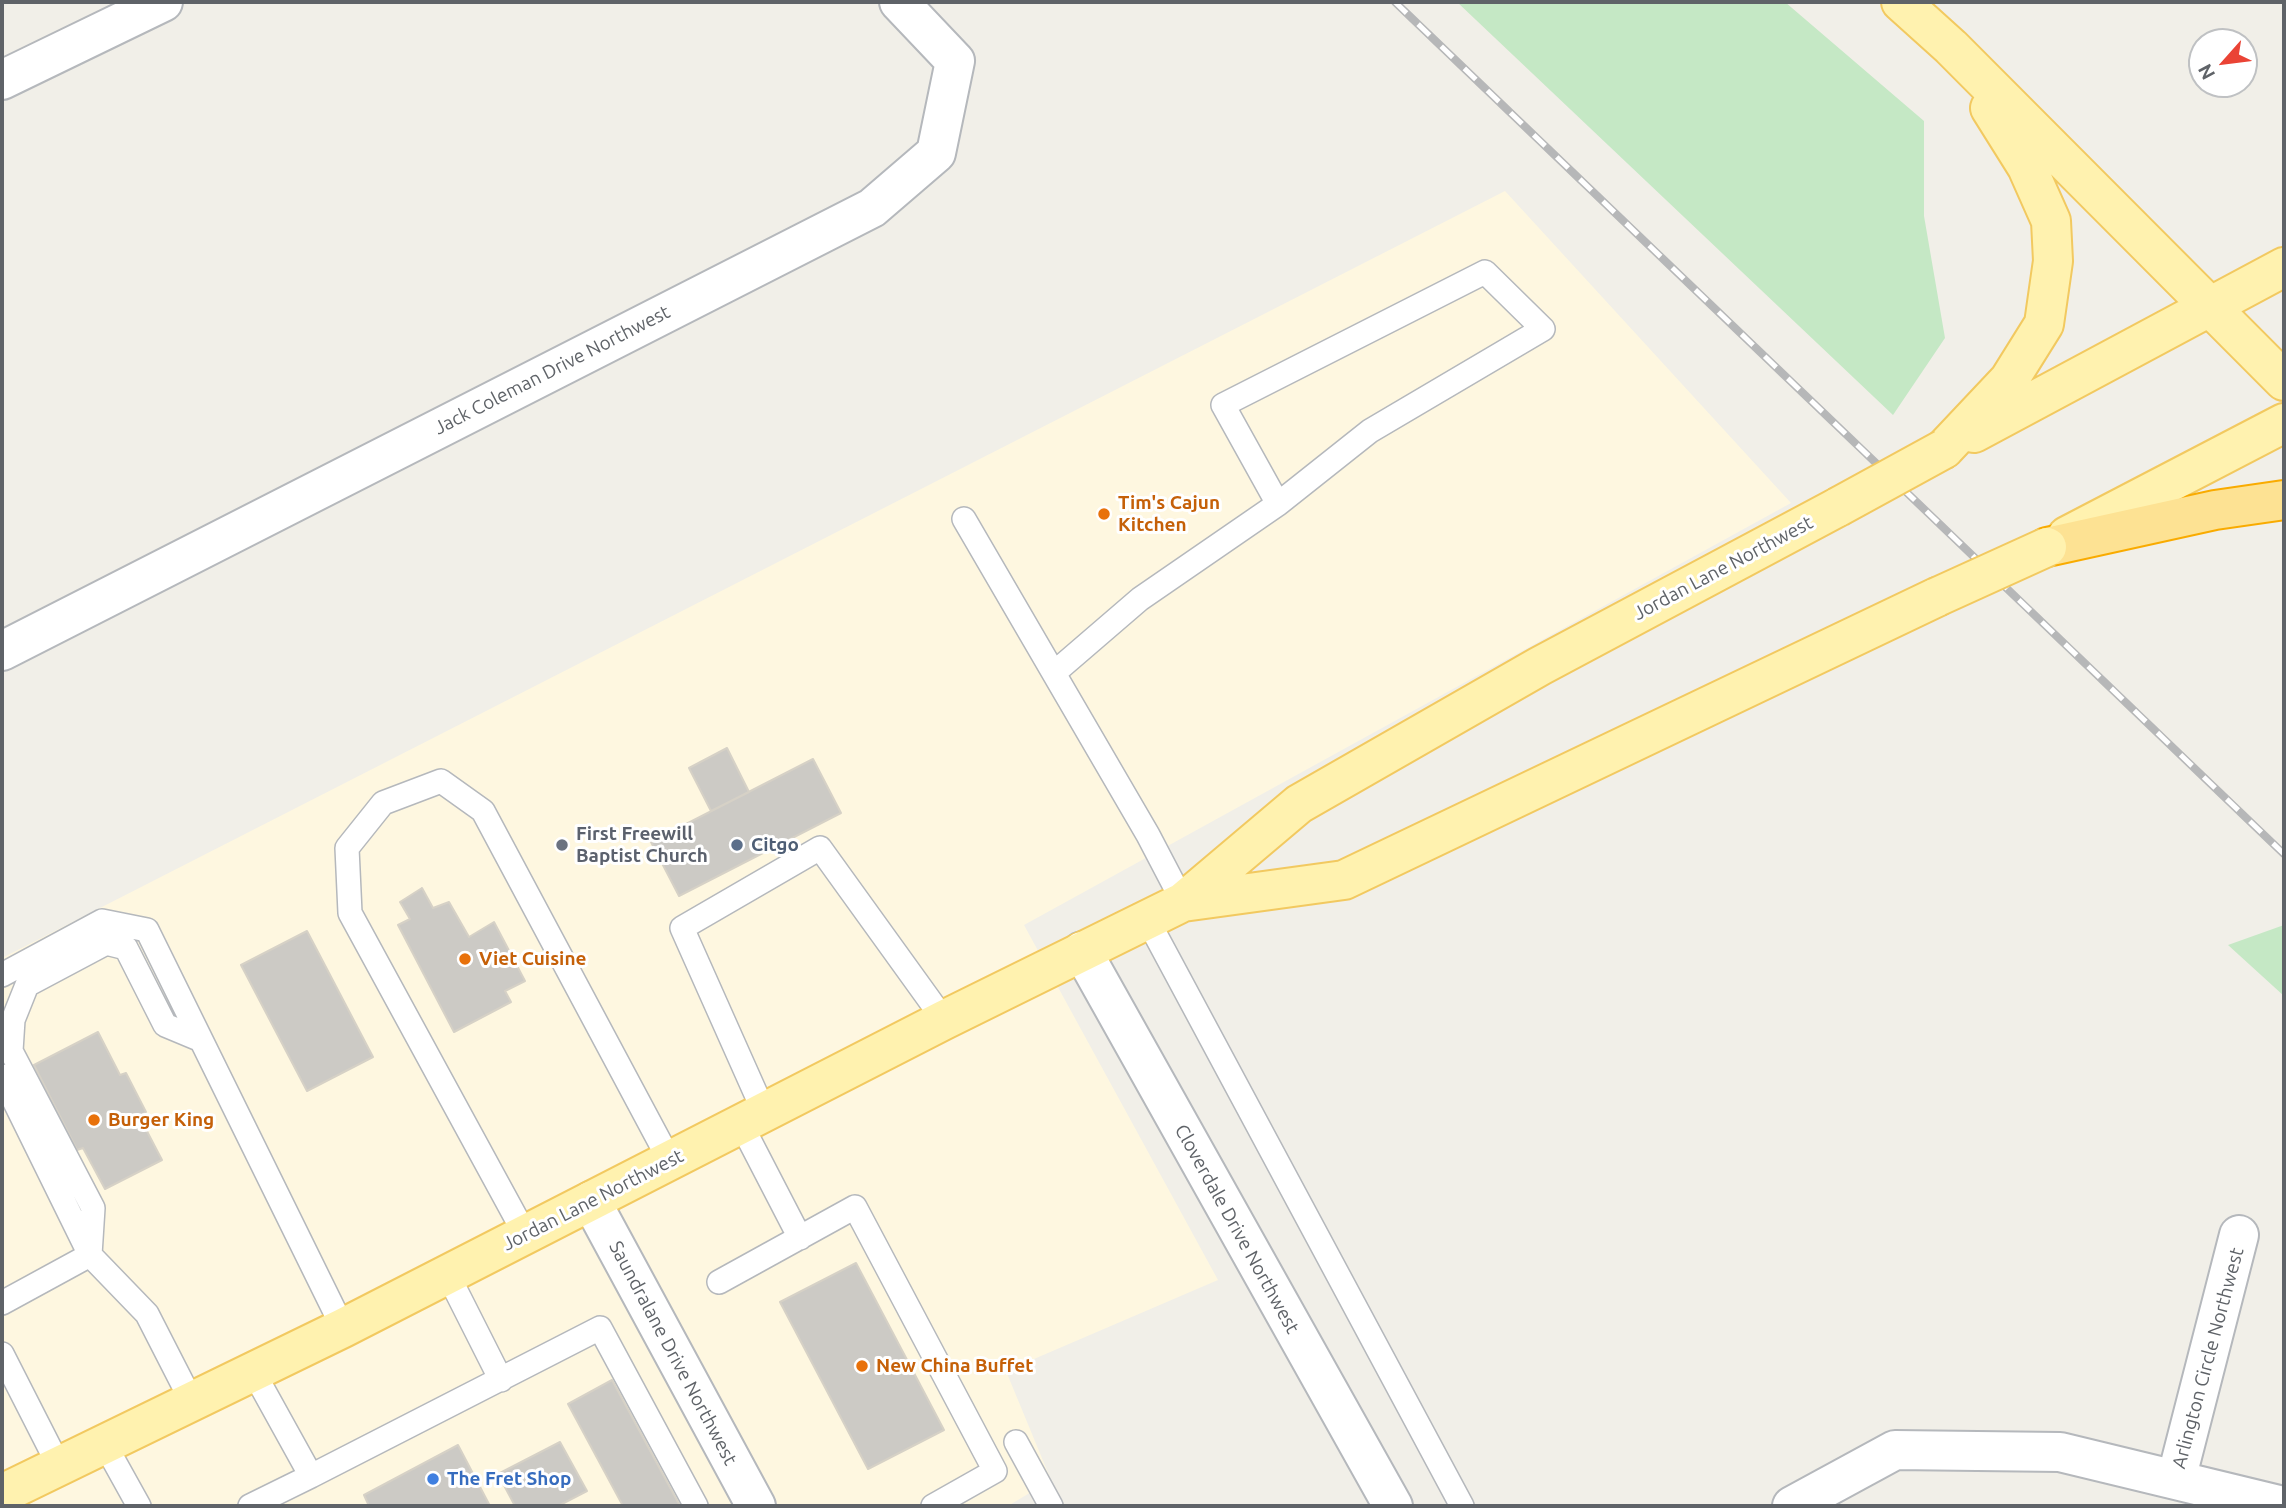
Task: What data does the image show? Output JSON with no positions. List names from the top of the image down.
{
  "streets": {
    "main road": ["Jordan Lane Northwest"],
    "street": [
      "Jack Coleman Drive Northwest",
      "Cloverdale Drive Northwest",
      "Saundralane Drive Northwest",
      "Arlington Circle Northwest"
    ]
  },
  "crossings": [
    ["Jordan Lane Northwest", "Cloverdale Drive Northwest"],
    ["Jordan Lane Northwest", "Saundralane Drive Northwest"]
  ],
  "places": [
    "Tim's Cajun Kitchen",
    "First Freewill Baptist Church",
    "Citgo",
    "Viet Cuisine",
    "Burger King",
    "New China Buffet",
    "The Fret Shop"
  ],
  "north": "bottom left"
}
